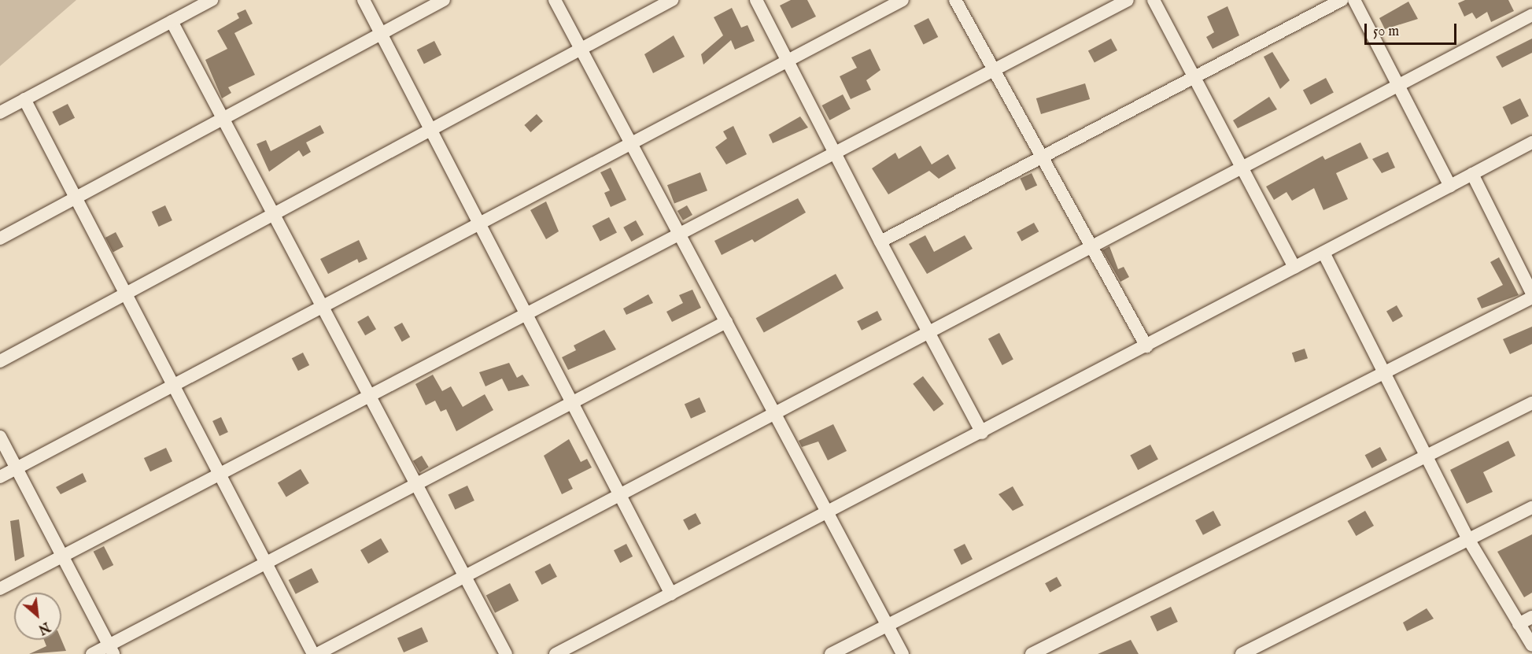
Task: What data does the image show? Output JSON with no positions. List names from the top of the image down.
{
  "scale_bar": "50 m",
  "north": "bottom right"
}
